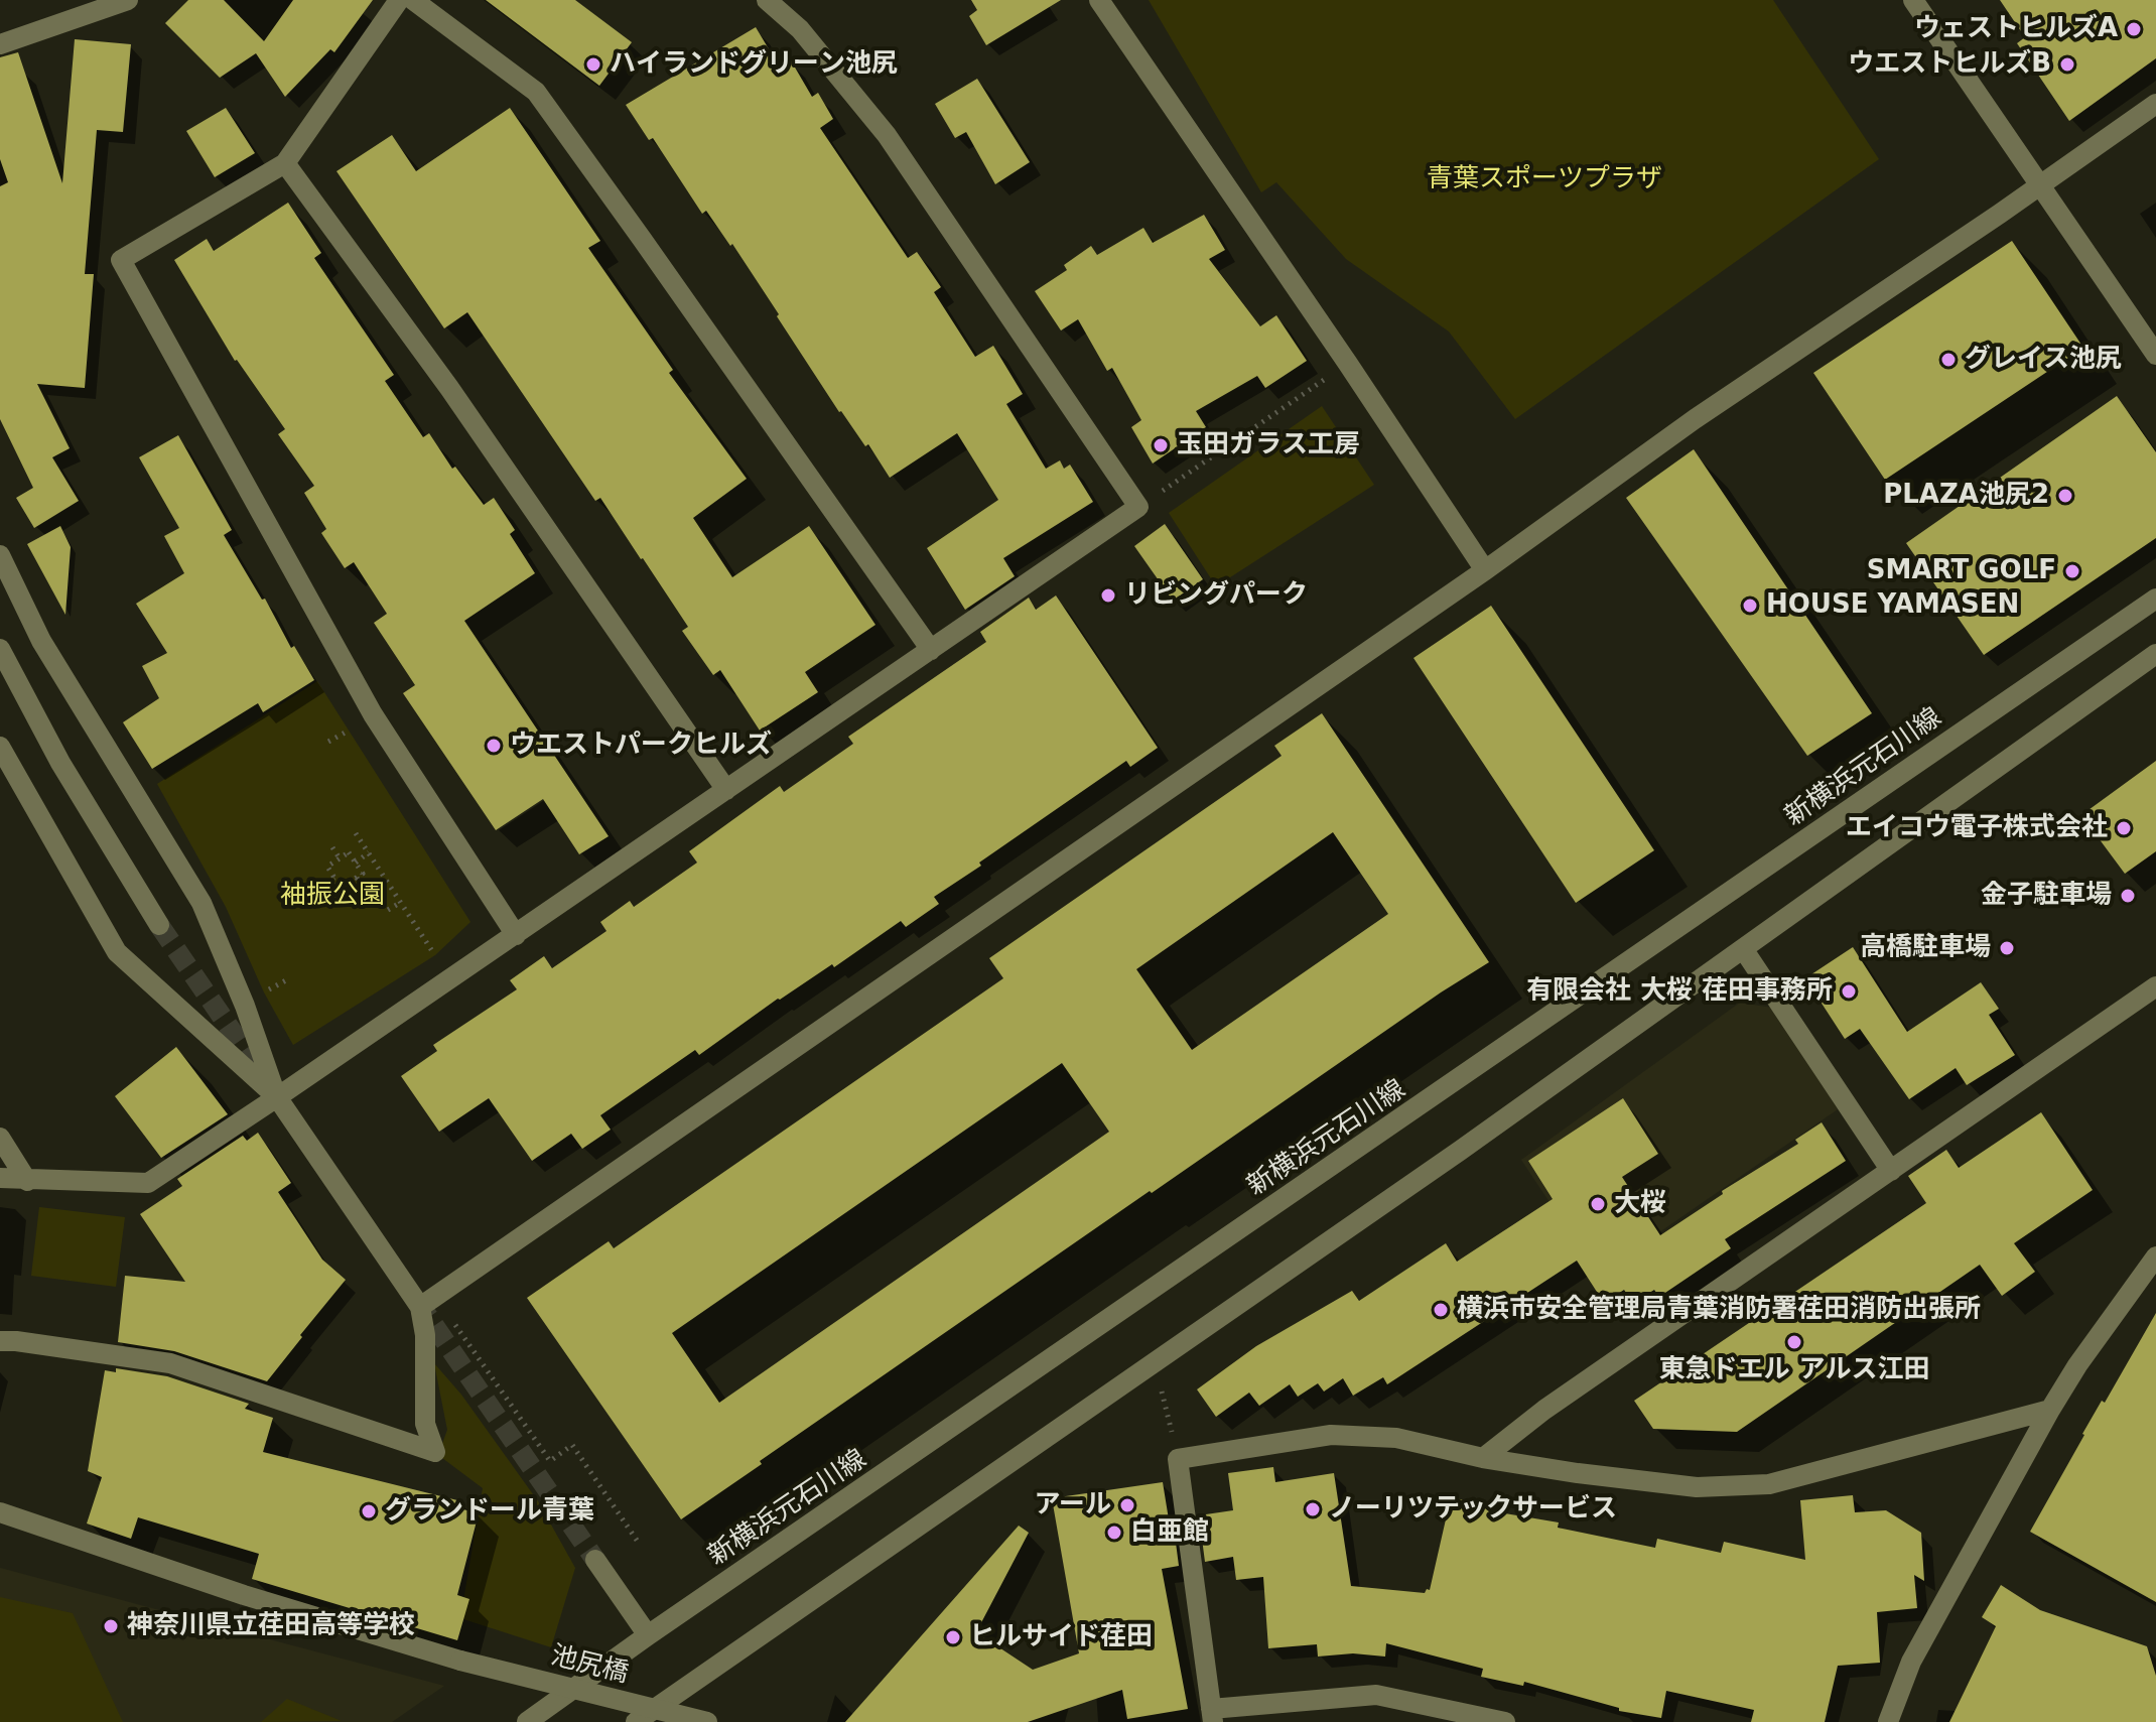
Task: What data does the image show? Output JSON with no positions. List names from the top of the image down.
{
  "streets": {
    "street": ["新横浜元石川線", "池尻橋"]
  },
  "parks": ["青葉スポーツプラザ", "袖振公園"],
  "places": [
    "ウェストヒルズA",
    "ハイランドグリーン池尻",
    "ウエストヒルズB",
    "グレイス池尻",
    "玉田ガラス工房",
    "PLAZA池尻2",
    "SMART GOLF",
    "リビングパーク",
    "HOUSE YAMASEN",
    "ウエストパークヒルズ",
    "エイコウ電子株式会社",
    "金子駐車場",
    "高橋駐車場",
    "有限会社 大桜 荏田事務所",
    "大桜",
    "横浜市安全管理局青葉消防署荏田消防出張所",
    "東急ドエル アルス江田",
    "アール",
    "ノーリツテックサービス",
    "グランドール青葉",
    "白亜館",
    "神奈川県立荏田高等学校",
    "ヒルサイド荏田"
  ]
}
